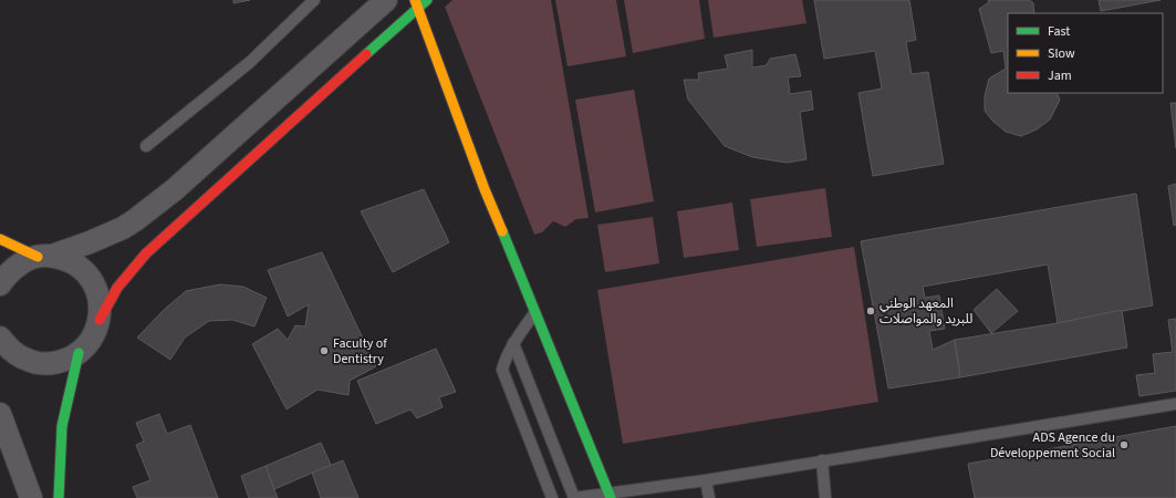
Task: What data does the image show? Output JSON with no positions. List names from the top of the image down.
{
  "places": ["المعهد الوطني للبريد والمواصلات", "Faculty of Dentistry", "ADS Agence du Développement Social"],
  "legend": ["Fast", "Slow", "Jam"]
}
